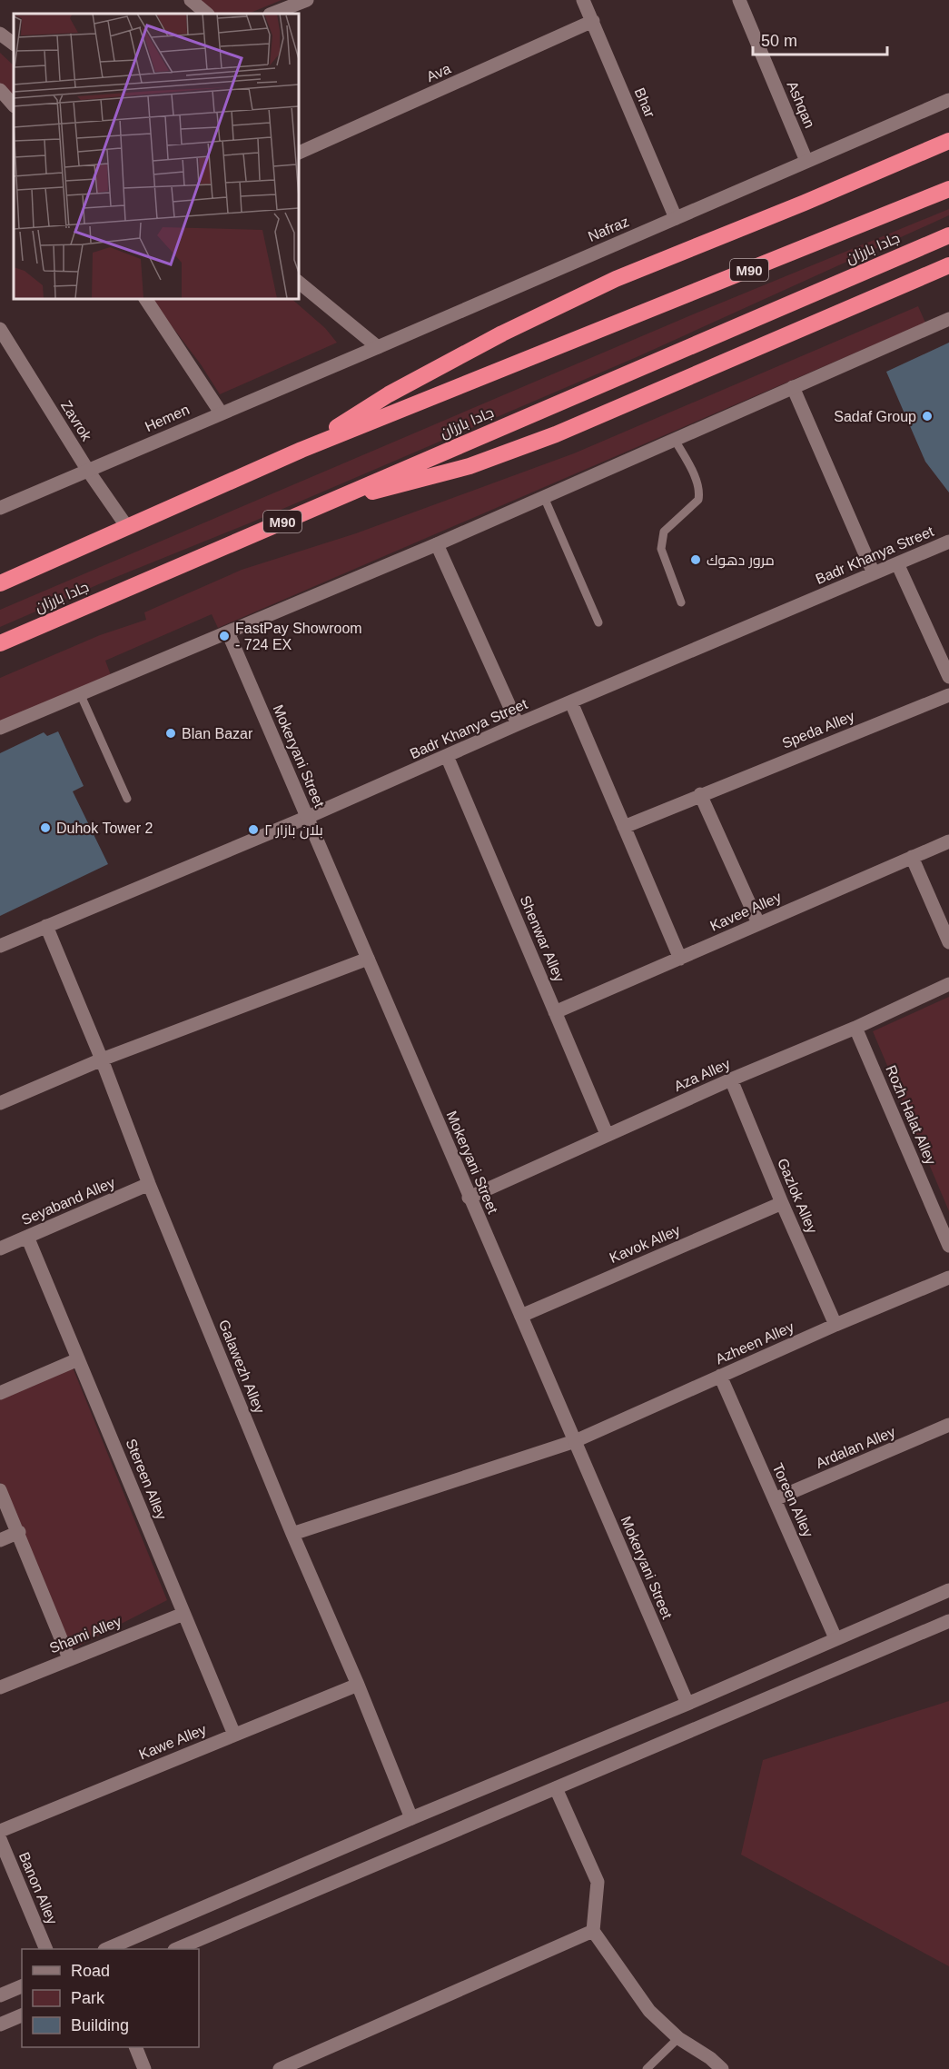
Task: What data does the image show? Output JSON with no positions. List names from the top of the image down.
{
  "streets": {
    "highway": ["جادا بارزان", "M90"],
    "street": [
      "Ava",
      "Bhar",
      "Ashqan",
      "Nafraz",
      "Hemen",
      "Zavrok",
      "Badr Khanya Street",
      "Speda Alley",
      "Mokeryani Street",
      "Kavee Alley",
      "Shenwar Alley",
      "Aza Alley",
      "Rozh Halat Alley",
      "Gazlok Alley",
      "Seyaband Alley",
      "Kavok Alley",
      "Azheen Alley",
      "Galawezh Alley",
      "Ardalan Alley",
      "Stereen Alley",
      "Toreen Alley",
      "Shami Alley",
      "Kawe Alley",
      "Banon Alley"
    ]
  },
  "crossings": [
    ["Ava", "Bhar"],
    ["Bhar", "Nafraz"],
    ["Ashqan", "Nafraz"],
    ["Nafraz", "Hemen"],
    ["جادا بارزان", "Zavrok"],
    ["Hemen", "Zavrok"],
    ["Badr Khanya Street", "Mokeryani Street"],
    ["Badr Khanya Street", "Shenwar Alley"],
    ["Badr Khanya Street", "Galawezh Alley"],
    ["Mokeryani Street", "Aza Alley"],
    ["Mokeryani Street", "Kavok Alley"],
    ["Mokeryani Street", "Azheen Alley"],
    ["Kavee Alley", "Shenwar Alley"],
    ["Shenwar Alley", "Aza Alley"],
    ["Aza Alley", "Rozh Halat Alley"],
    ["Aza Alley", "Gazlok Alley"],
    ["Gazlok Alley", "Kavok Alley"],
    ["Gazlok Alley", "Azheen Alley"],
    ["Seyaband Alley", "Galawezh Alley"],
    ["Seyaband Alley", "Stereen Alley"],
    ["Azheen Alley", "Galawezh Alley"],
    ["Azheen Alley", "Toreen Alley"],
    ["Galawezh Alley", "Kawe Alley"],
    ["Ardalan Alley", "Toreen Alley"],
    ["Stereen Alley", "Shami Alley"],
    ["Stereen Alley", "Kawe Alley"]
  ],
  "places": [
    "Sadaf Group",
    "مرور دهوك",
    "FastPay Showroom - 724 EX",
    "Blan Bazar",
    "Duhok Tower 2",
    "بلان بازار ٢"
  ],
  "legend": ["Road", "Park", "Building"],
  "scale_bar": "50 m"
}
